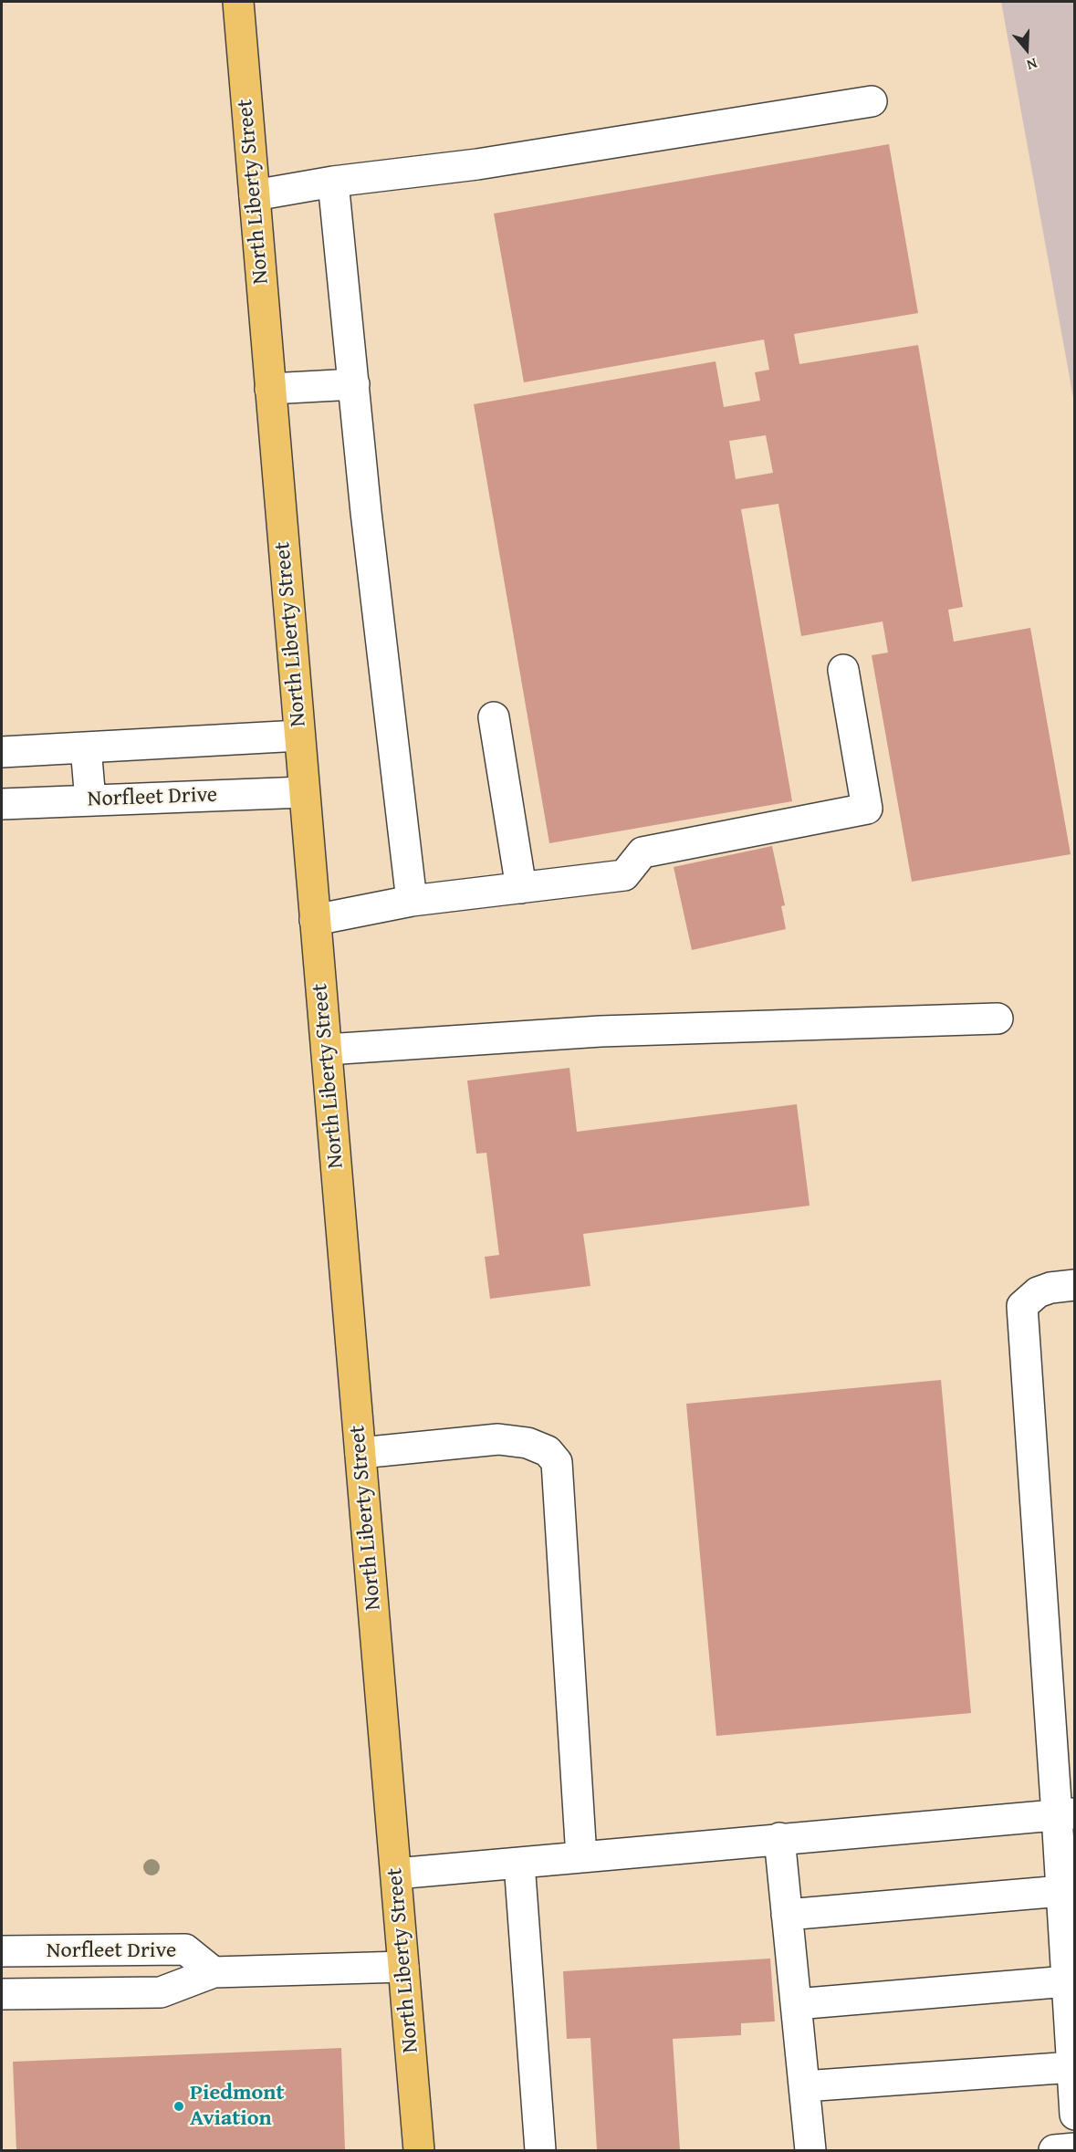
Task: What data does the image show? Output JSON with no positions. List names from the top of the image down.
{
  "streets": {
    "main road": ["North Liberty Street"],
    "street": ["Norfleet Drive"]
  },
  "crossings": [
    ["North Liberty Street", "Norfleet Drive"]
  ],
  "places": ["Piedmont Aviation"],
  "north": "bottom"
}
